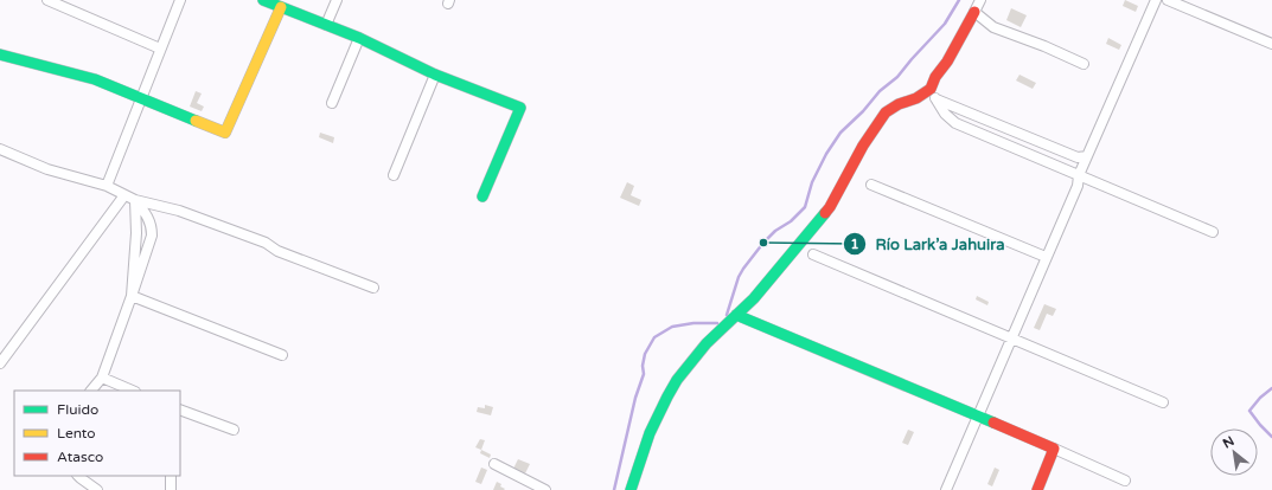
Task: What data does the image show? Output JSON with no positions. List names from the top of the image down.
{
  "places": ["Río Lark’a Jahuira"],
  "legend": ["Fluido", "Lento", "Atasco"],
  "north": "top left"
}
